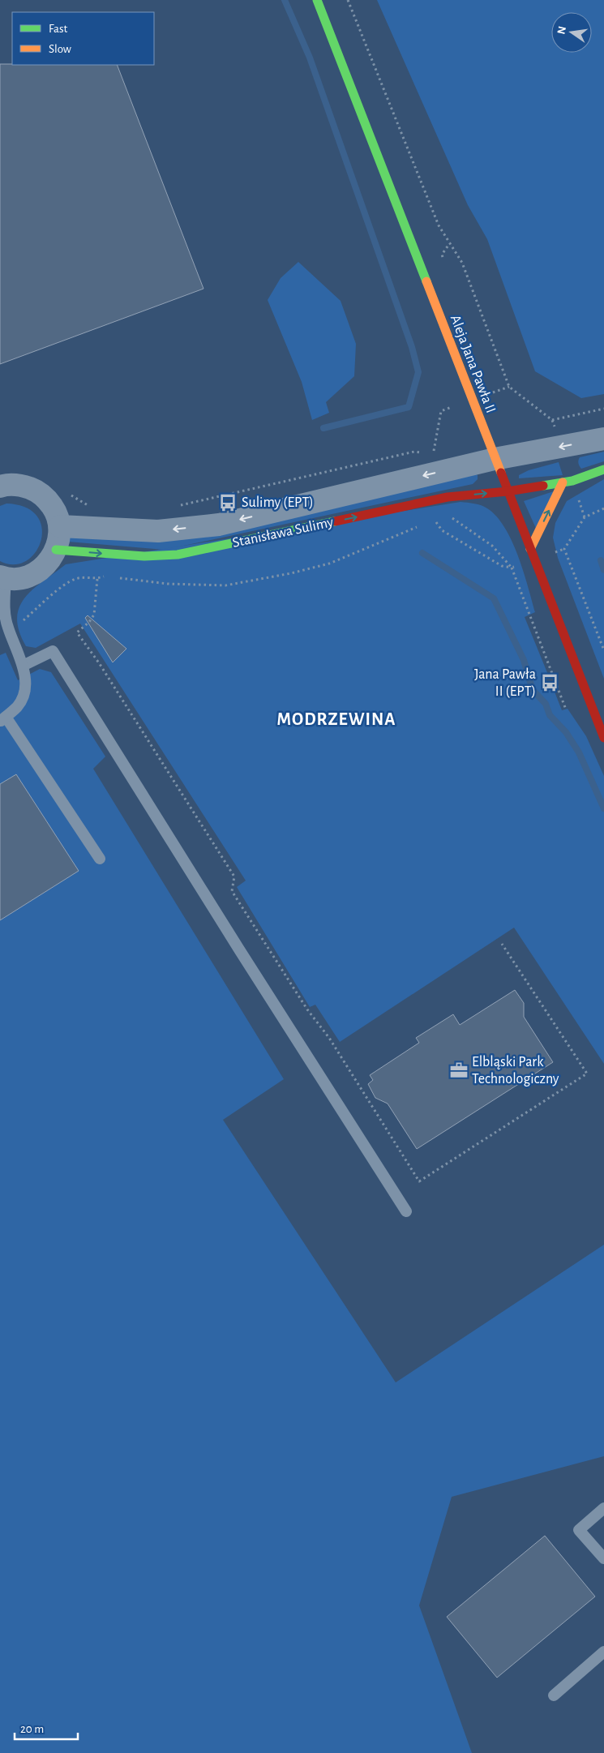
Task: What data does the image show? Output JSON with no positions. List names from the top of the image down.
{
  "streets": {
    "street": ["Aleja Jana Pawła II", "Stanisława Sulimy"]
  },
  "crossings": [
    ["Aleja Jana Pawła II", "Stanisława Sulimy"]
  ],
  "districts": ["MODRZEWINA"],
  "places": {
    "bus stop": ["Sulimy (EPT)", "Jana Pawła II (EPT)"],
    "office": ["Elbląski Park Technologiczny"]
  },
  "legend": ["Fast", "Slow"],
  "scale_bar": "20 m",
  "north": "left"
}
